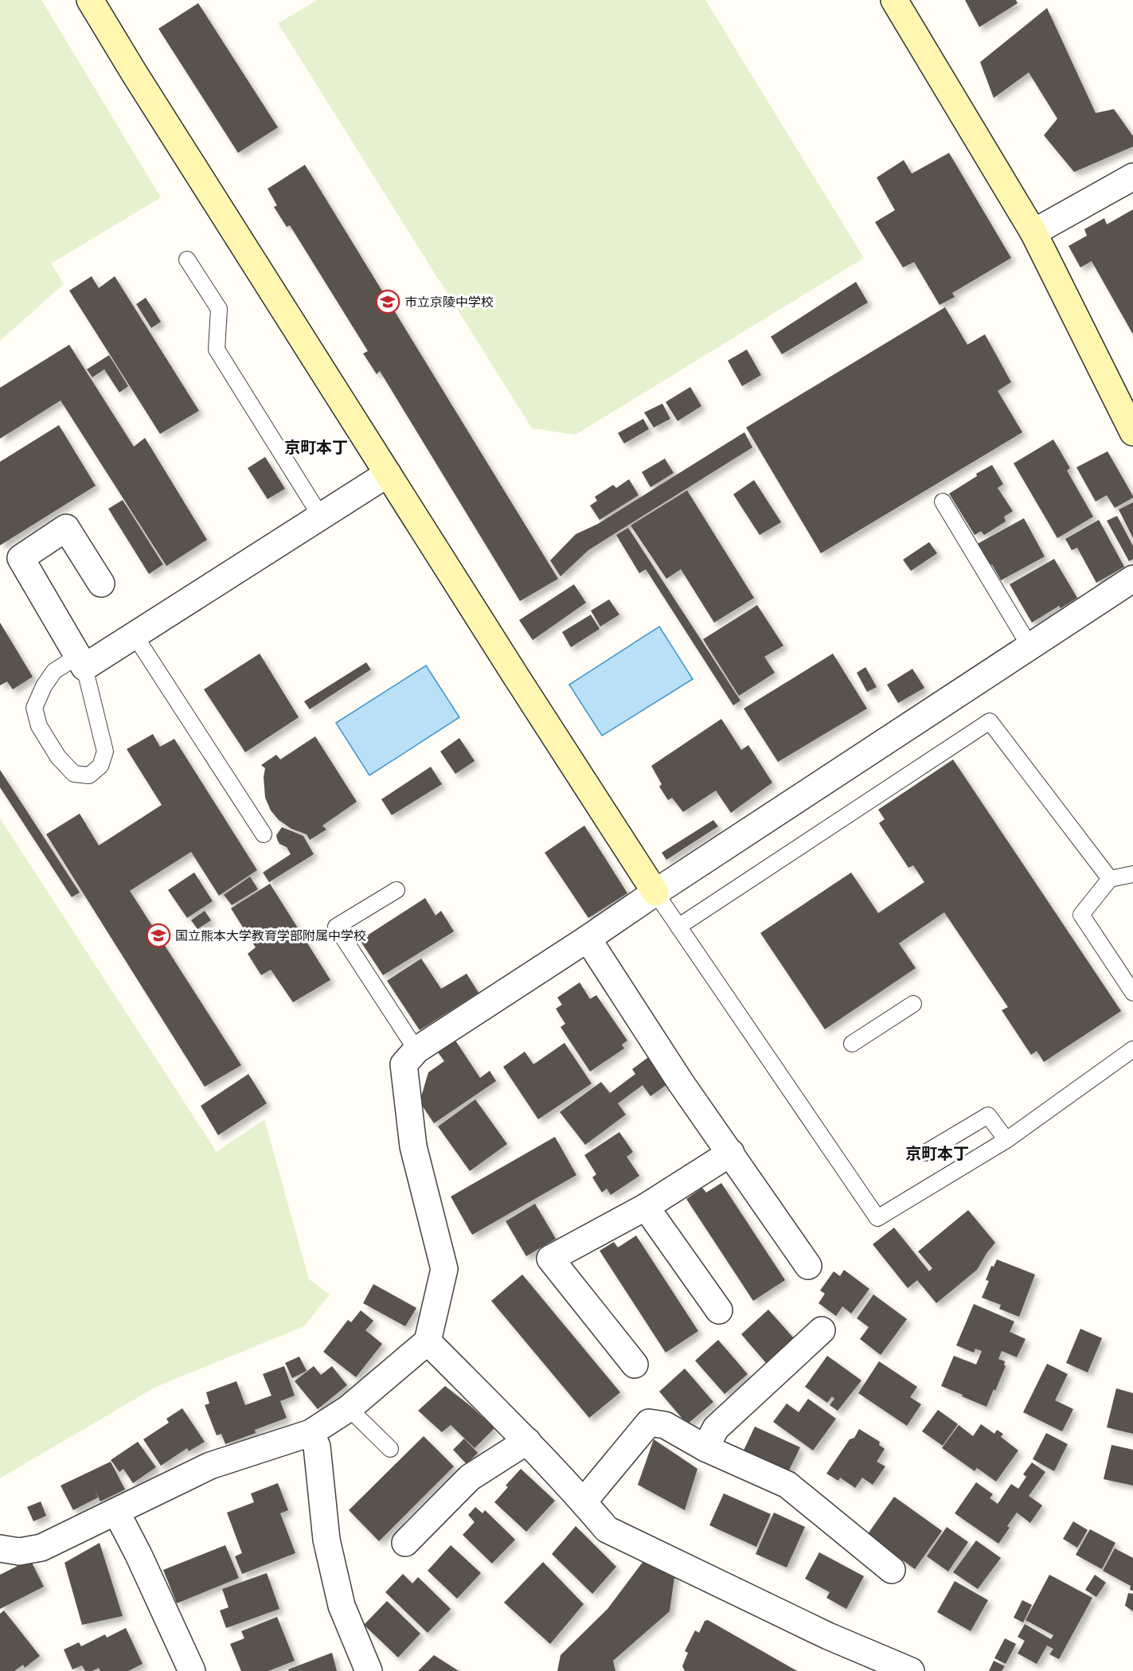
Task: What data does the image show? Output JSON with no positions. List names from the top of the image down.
{
  "districts": ["京町本丁", "京町本丁"],
  "places": {
    "school or university": ["市立京陵中学校", "国立熊本大学教育学部附属中学校"]
  }
}
